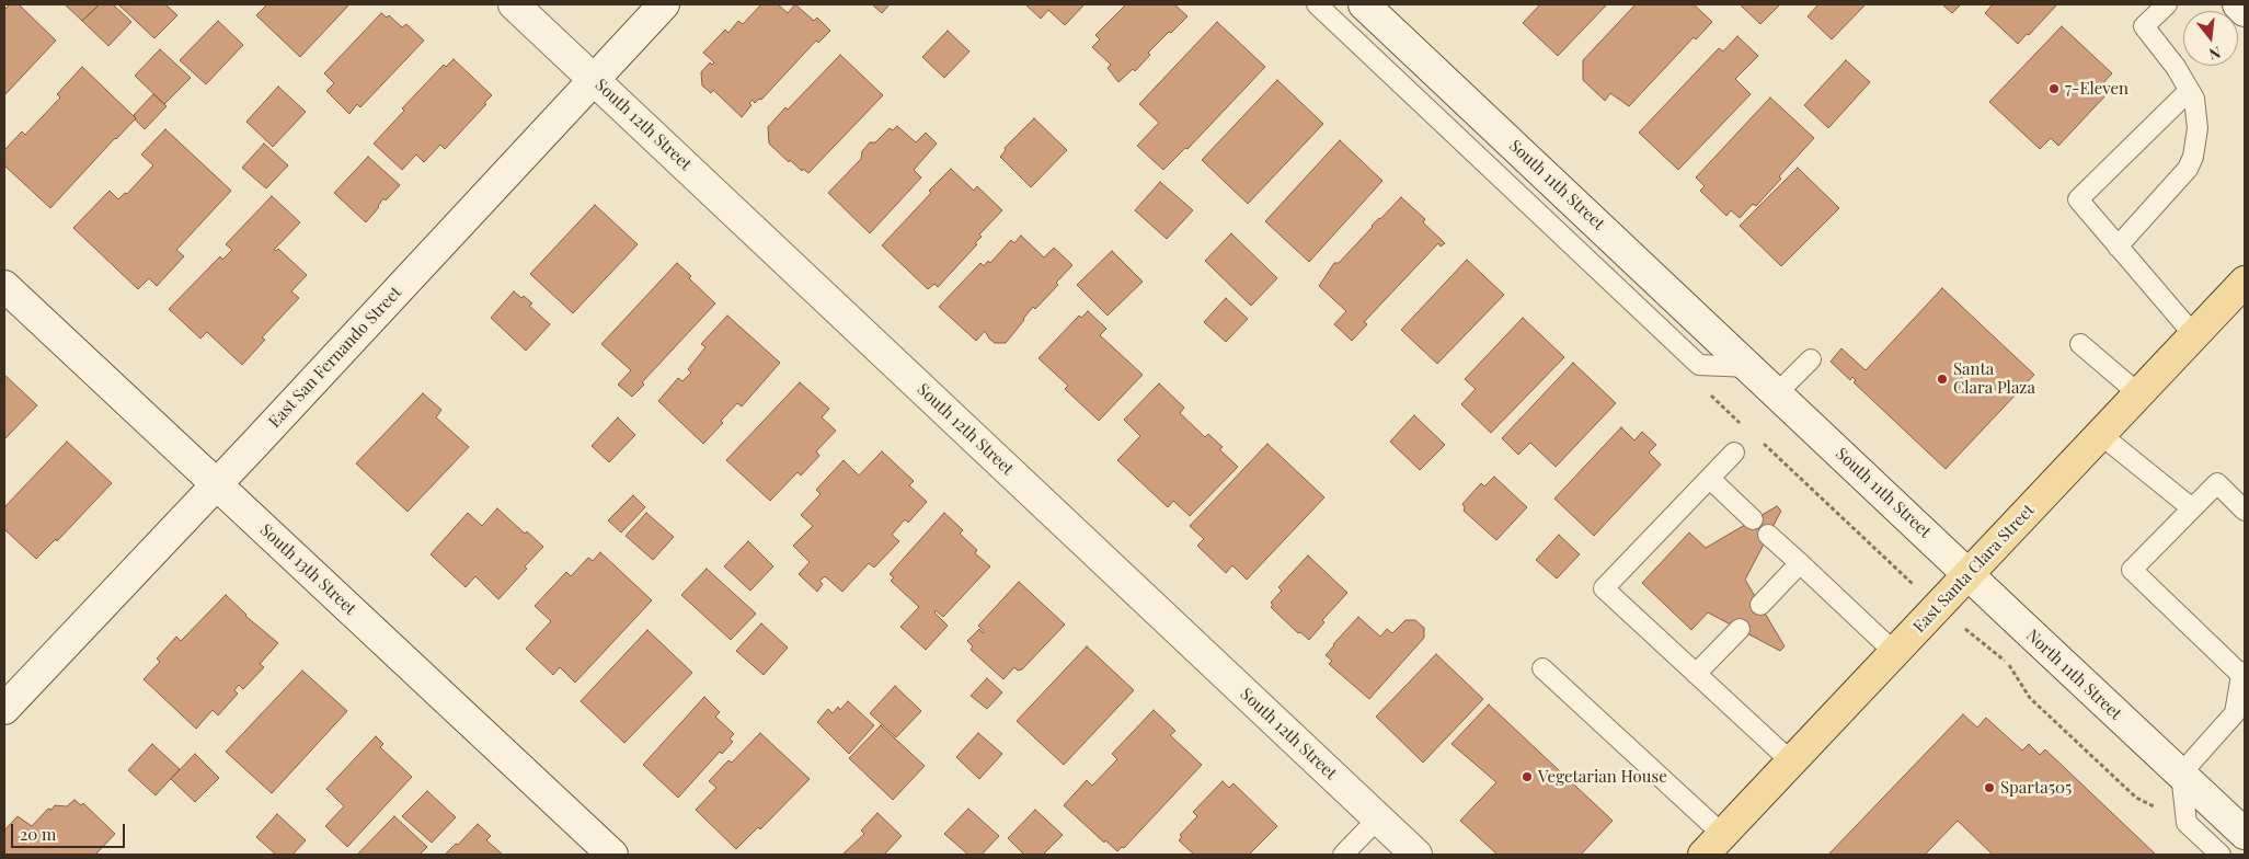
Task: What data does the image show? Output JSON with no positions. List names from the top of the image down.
{
  "streets": {
    "main road": ["East Santa Clara Street"],
    "street": [
      "South 12th Street",
      "South 11th Street",
      "East San Fernando Street",
      "South 13th Street",
      "North 11th Street"
    ]
  },
  "crossings": [
    ["South 12th Street", "East San Fernando Street"],
    ["South 11th Street", "East Santa Clara Street"],
    ["South 11th Street", "North 11th Street"],
    ["East San Fernando Street", "South 13th Street"],
    ["East Santa Clara Street", "North 11th Street"]
  ],
  "places": [
    "7-Eleven",
    "Santa Clara Plaza",
    "Vegetarian House",
    "Sparta505"
  ],
  "scale_bar": "20 m",
  "north": "bottom"
}
